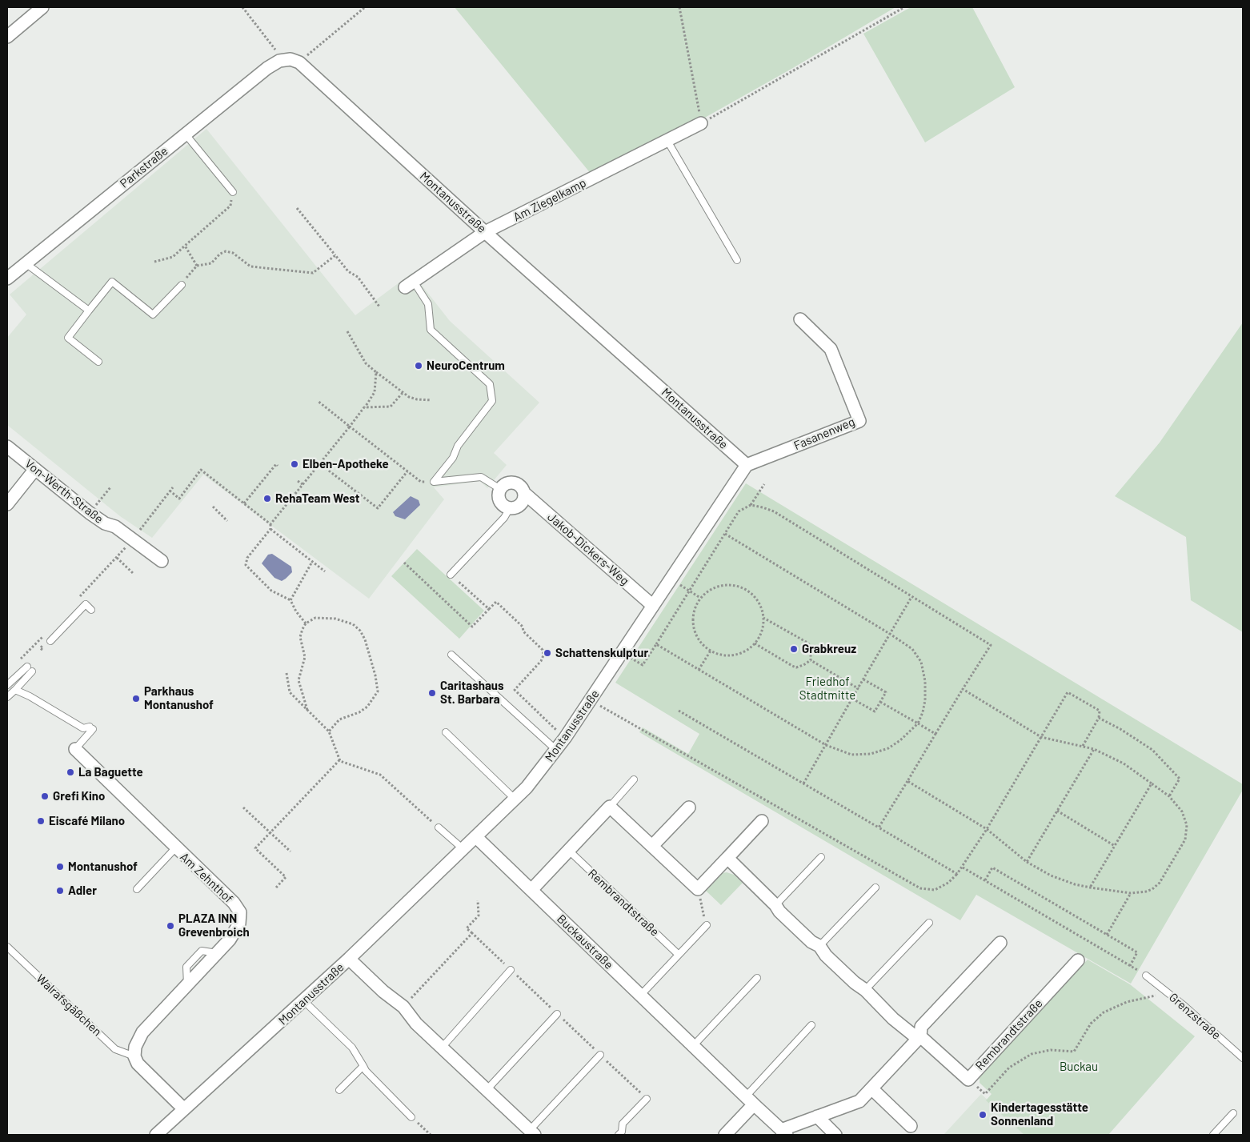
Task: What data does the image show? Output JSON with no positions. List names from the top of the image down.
{
  "streets": {
    "street": [
      "Parkstraße",
      "Am Ziegelkamp",
      "Montanusstraße",
      "Fasanenweg",
      "Von-Werth-Straße",
      "Jakob-Dickers-Weg",
      "Am Zehnthof",
      "Rembrandtstraße",
      "Buckaustraße"
    ],
    "lane": ["Walrafsgäßchen", "Grenzstraße"]
  },
  "crossings": [
    ["Am Ziegelkamp", "Montanusstraße"],
    ["Montanusstraße", "Fasanenweg"],
    ["Montanusstraße", "Jakob-Dickers-Weg"],
    ["Montanusstraße", "Buckaustraße"],
    ["Am Zehnthof", "Walrafsgäßchen"]
  ],
  "parks": ["Friedhof Stadtmitte", "Buckau"],
  "places": [
    "NeuroCentrum",
    "Elben-Apotheke",
    "RehaTeam West",
    "Grabkreuz",
    "Schattenskulptur",
    "Caritashaus St. Barbara",
    "Parkhaus Montanushof",
    "La Baguette",
    "Grefi Kino",
    "Eiscafé Milano",
    "Montanushof",
    "Adler",
    "PLAZA INN Grevenbroich",
    "Kindertagesstätte Sonnenland"
  ]
}
